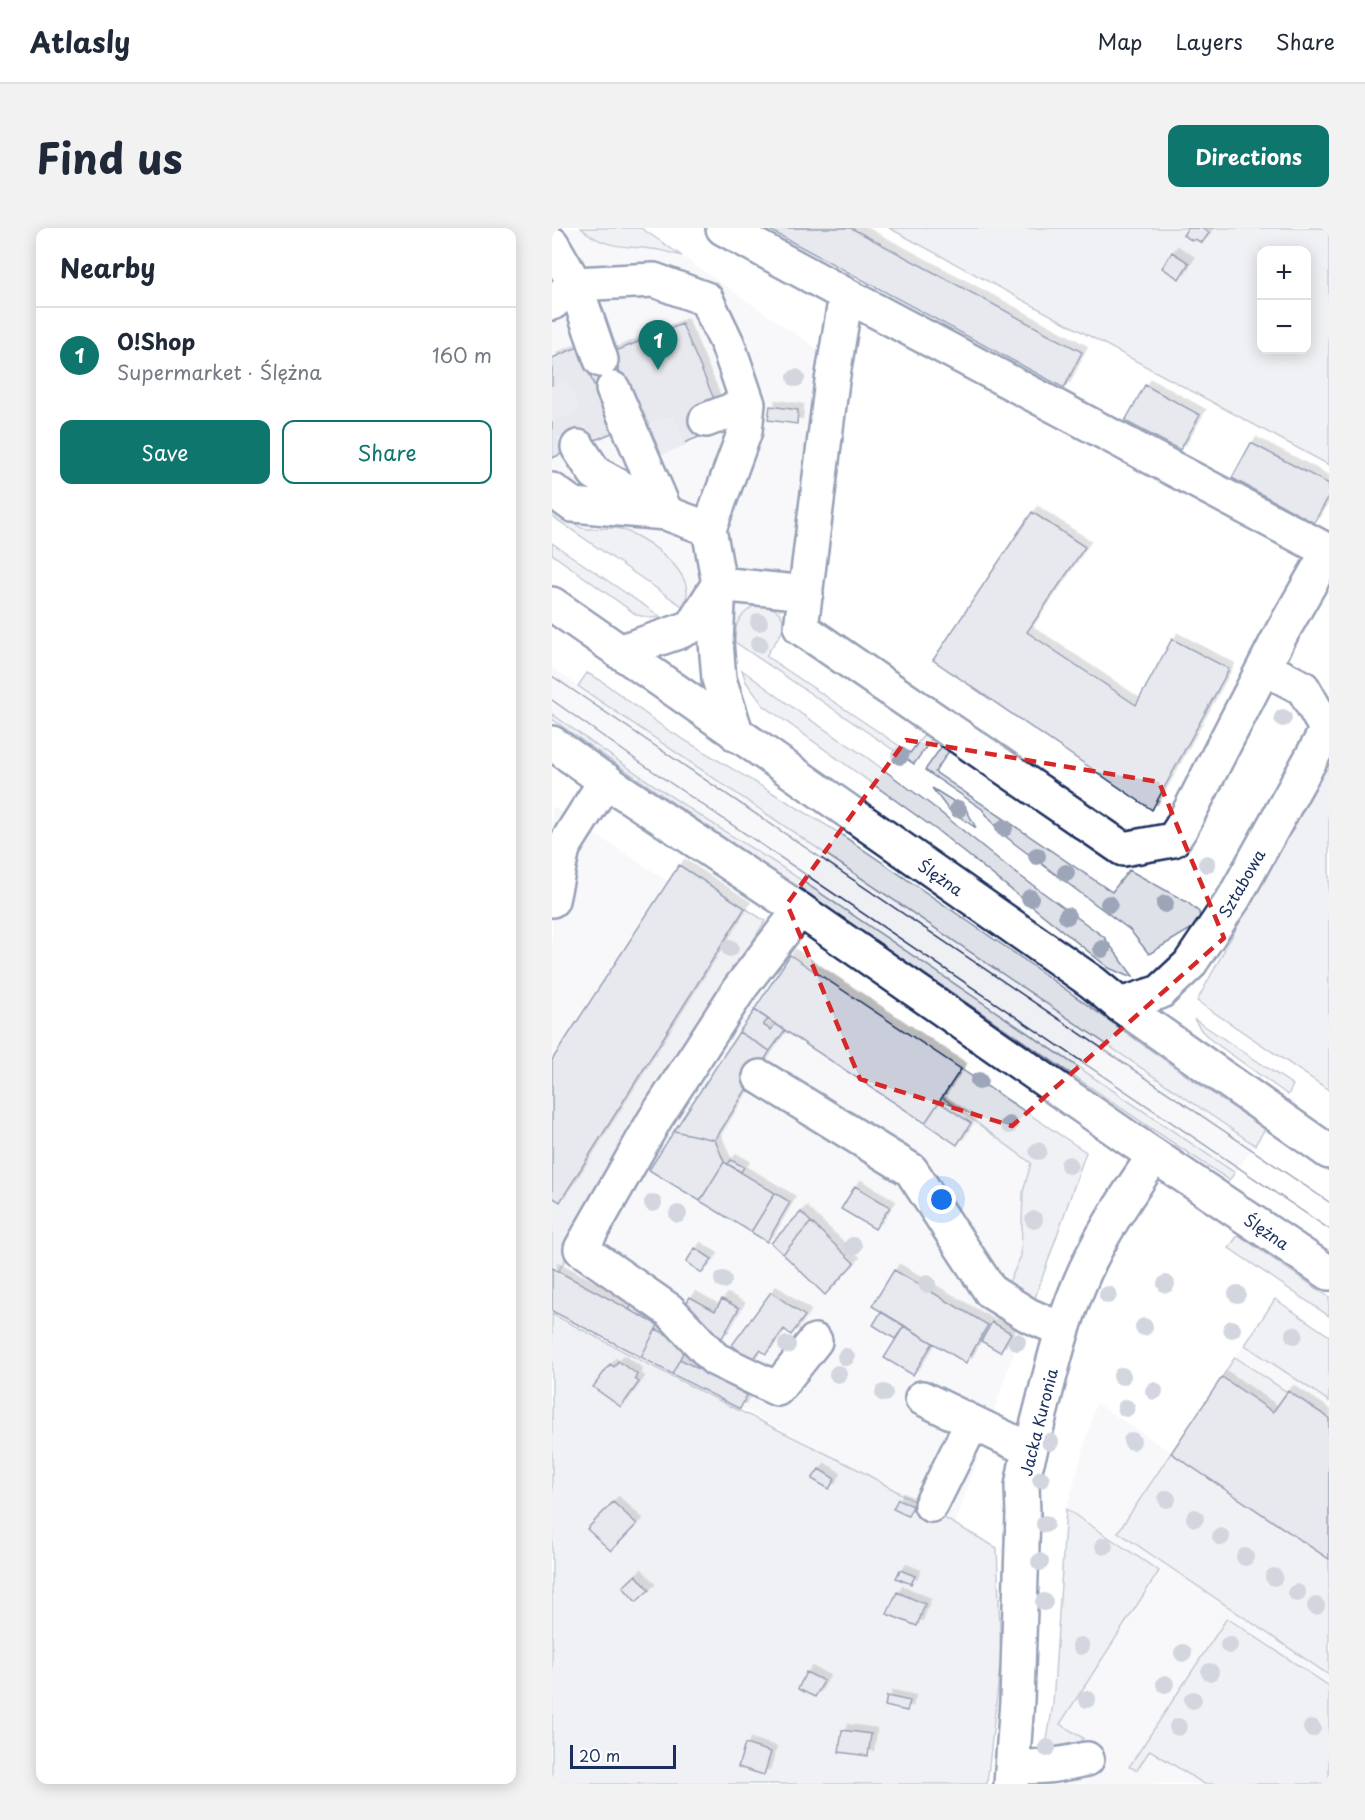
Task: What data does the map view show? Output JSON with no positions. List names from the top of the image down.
{
  "streets": {
    "main road": ["Ślężna", "Sztabowa", "Jacka Kuronia"]
  },
  "crossings": [
    ["Ślężna", "Sztabowa"],
    ["Ślężna", "Jacka Kuronia"]
  ],
  "scale_bar": "20 m",
  "page": {
    "header": "Atlasly",
    "nav": ["Map", "Layers", "Share"],
    "title": "Find us",
    "buttons": [
      "Directions",
      ["Save", "Share"]
    ],
    "heading": "Nearby",
    "map_buttons": ["+", "−"],
    "list": [
      {
        "mark": "1",
        "name": "O!Shop",
        "note": "Supermarket · Ślężna",
        "value": "160 m"
      }
    ],
    "pins": "1",
    "scale": "20 m"
  }
}
